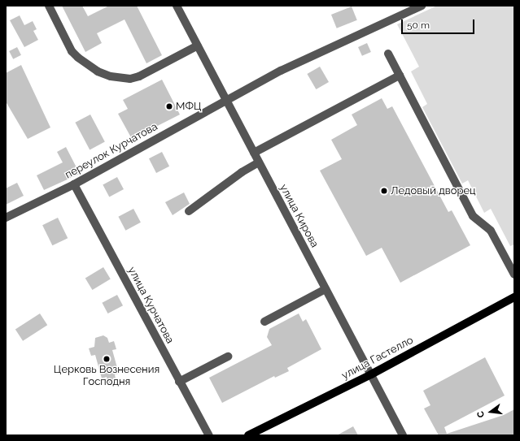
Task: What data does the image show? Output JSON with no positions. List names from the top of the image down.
{
  "streets": {
    "main road": ["улица Гастелло"],
    "street": ["переулок Курчатова", "улица Кирова", "улица Курчатова"]
  },
  "crossings": [
    ["переулок Курчатова", "улица Кирова"],
    ["переулок Курчатова", "улица Курчатова"],
    ["улица Кирова", "улица Гастелло"]
  ],
  "places": ["МФЦ", "Ледовый дворец", "Церковь Вознесения Господня"],
  "scale_bar": "50 m",
  "north": "left"
}
